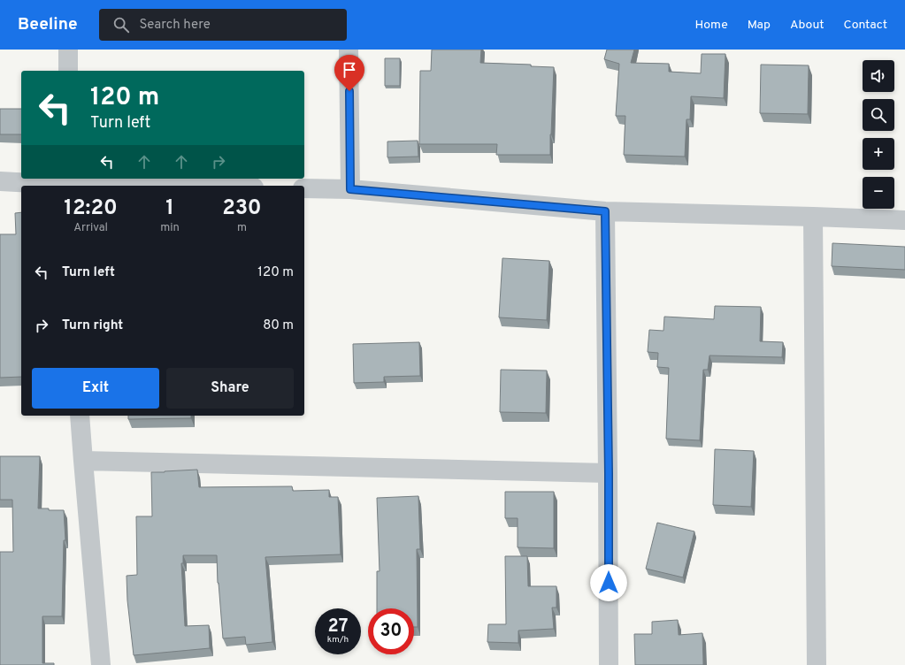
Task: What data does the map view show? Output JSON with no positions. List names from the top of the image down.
{
  "page": {
    "header": "Beeline",
    "search": "Search here",
    "nav": [
      "Home",
      "Map",
      "About",
      "Contact"
    ],
    "map_buttons": ["+", "−"],
    "turn": ["120 m", "Turn left"],
    "eta": [
      "12:20",
      "Arrival",
      "1",
      "min",
      "230",
      "m"
    ],
    "list": [
      {
        "name": "Turn left",
        "value": "120 m"
      },
      {
        "name": "Turn right",
        "value": "80 m"
      }
    ],
    "buttons": ["Exit", "Share"],
    "speed": "27 km/h",
    "limit": "30"
  }
}
